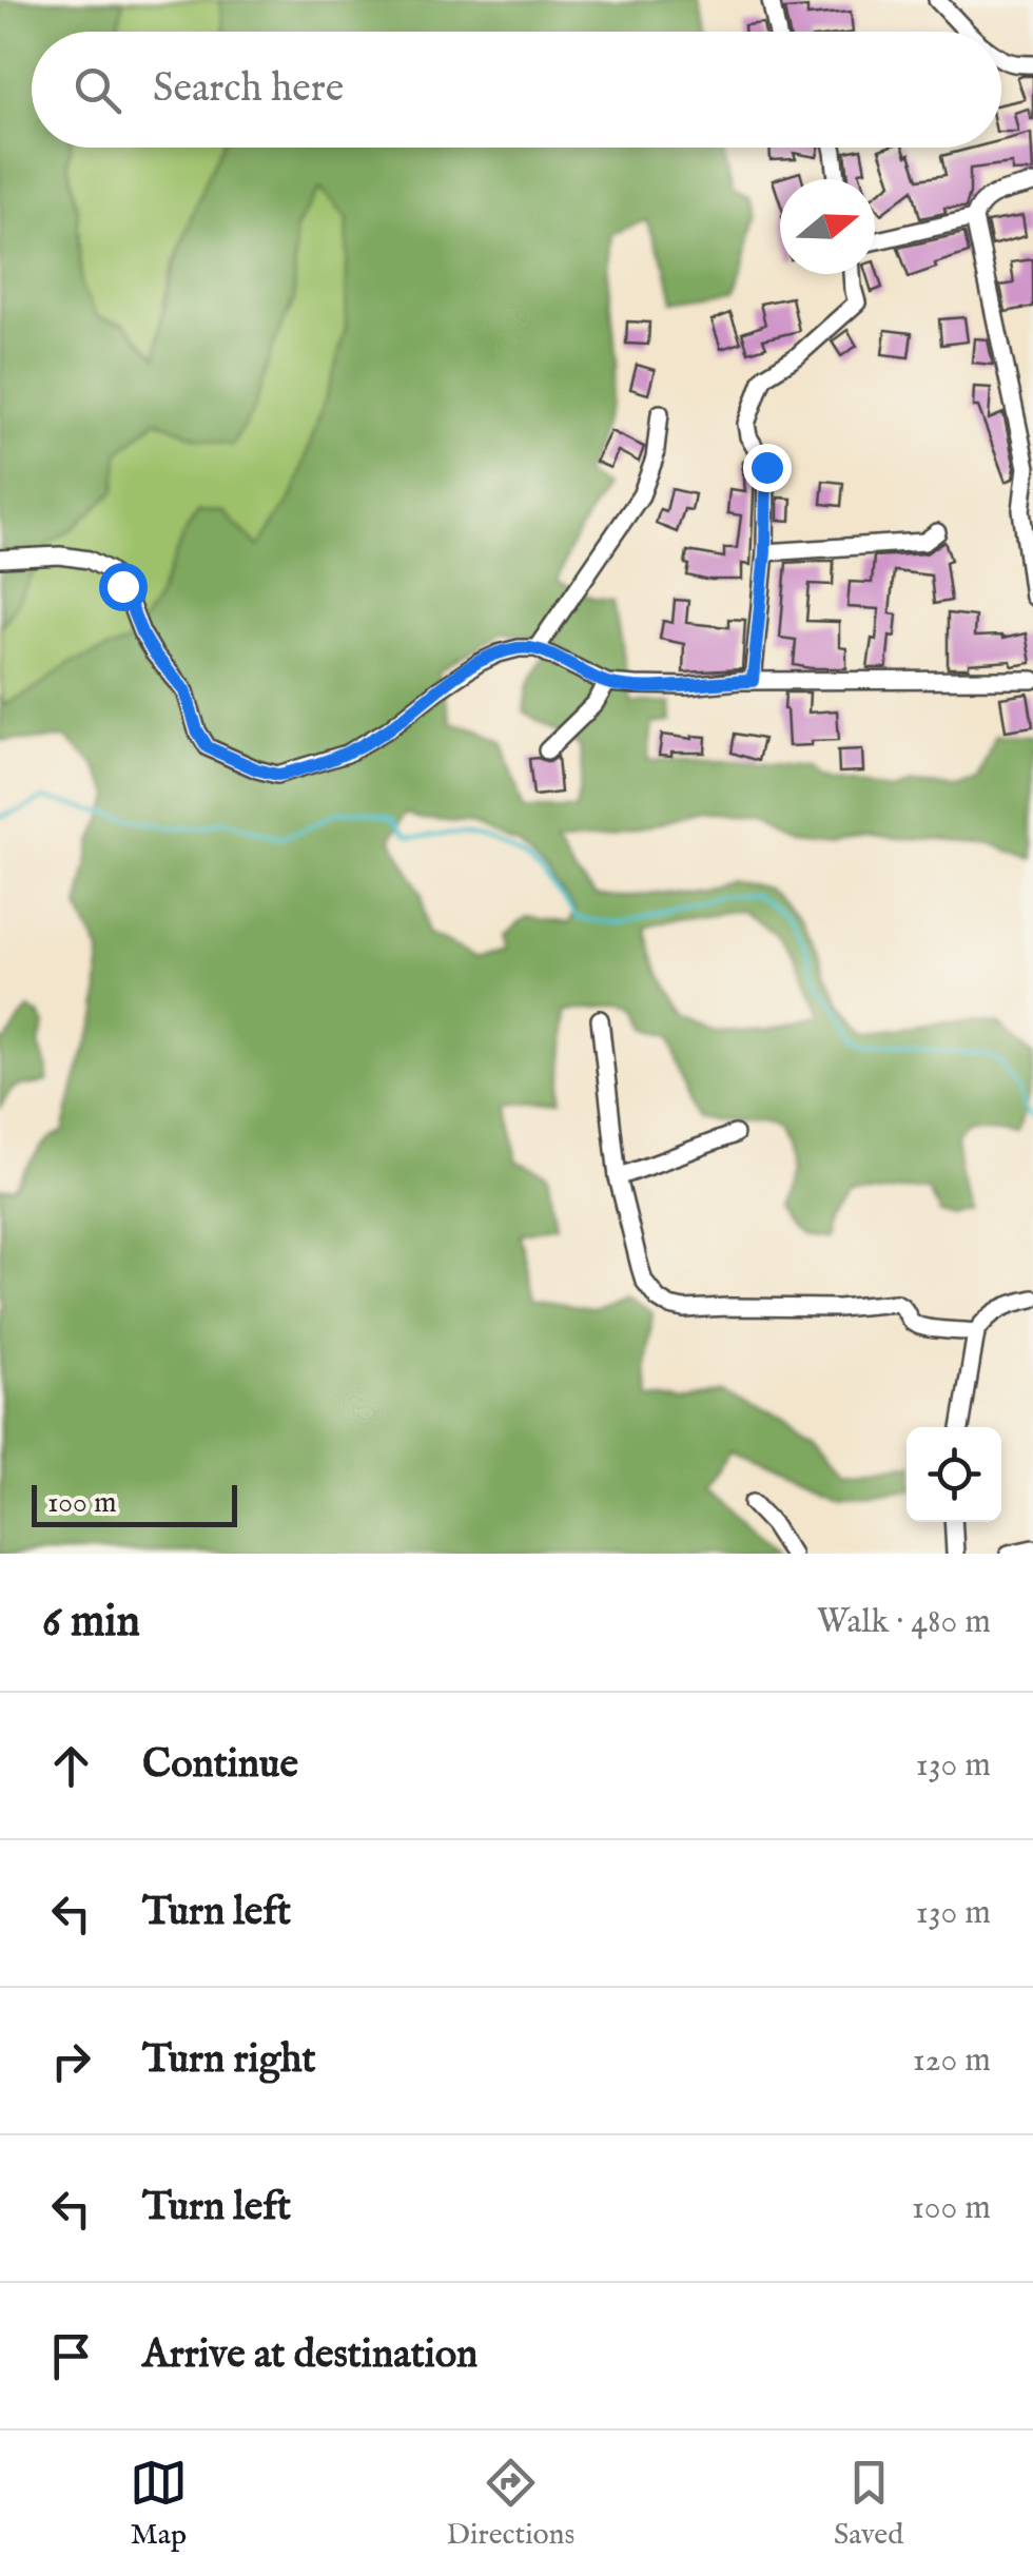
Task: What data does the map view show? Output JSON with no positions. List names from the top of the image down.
{
  "scale_bar": "100 m",
  "north": "right",
  "page": {
    "search": "Search here",
    "scale": "100 m",
    "heading": ["6 min", "Walk · 480 m"],
    "list": [
      ["Continue", "130 m"],
      ["Turn left", "130 m"],
      ["Turn right", "120 m"],
      ["Turn left", "100 m"],
      "Arrive at destination"
    ],
    "nav": ["Map", "Directions", "Saved"]
  }
}
